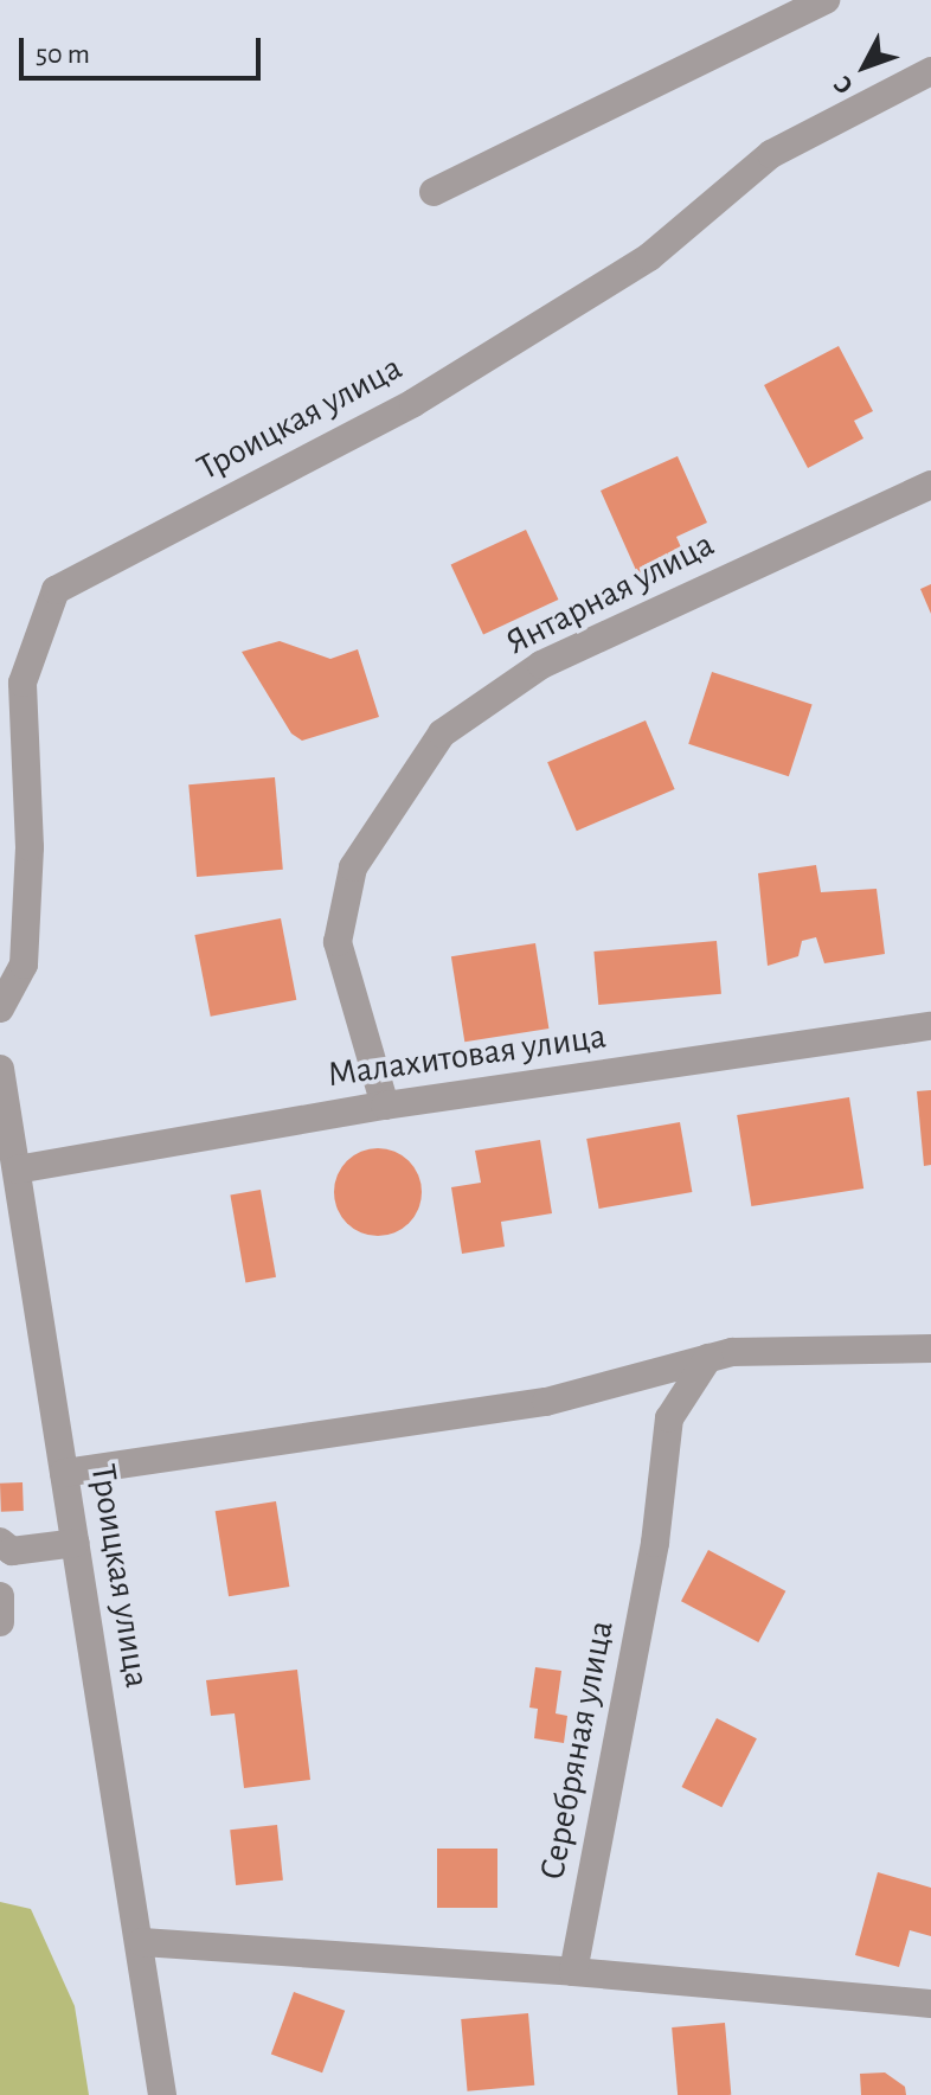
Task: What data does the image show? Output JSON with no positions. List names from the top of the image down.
{
  "streets": {
    "street": [
      "Троицкая улица",
      "Янтарная улица",
      "Малахитовая улица",
      "Серебряная улица"
    ]
  },
  "crossings": [
    ["Троицкая улица", "Малахитовая улица"],
    ["Янтарная улица", "Малахитовая улица"]
  ],
  "scale_bar": "50 m",
  "north": "bottom left"
}
